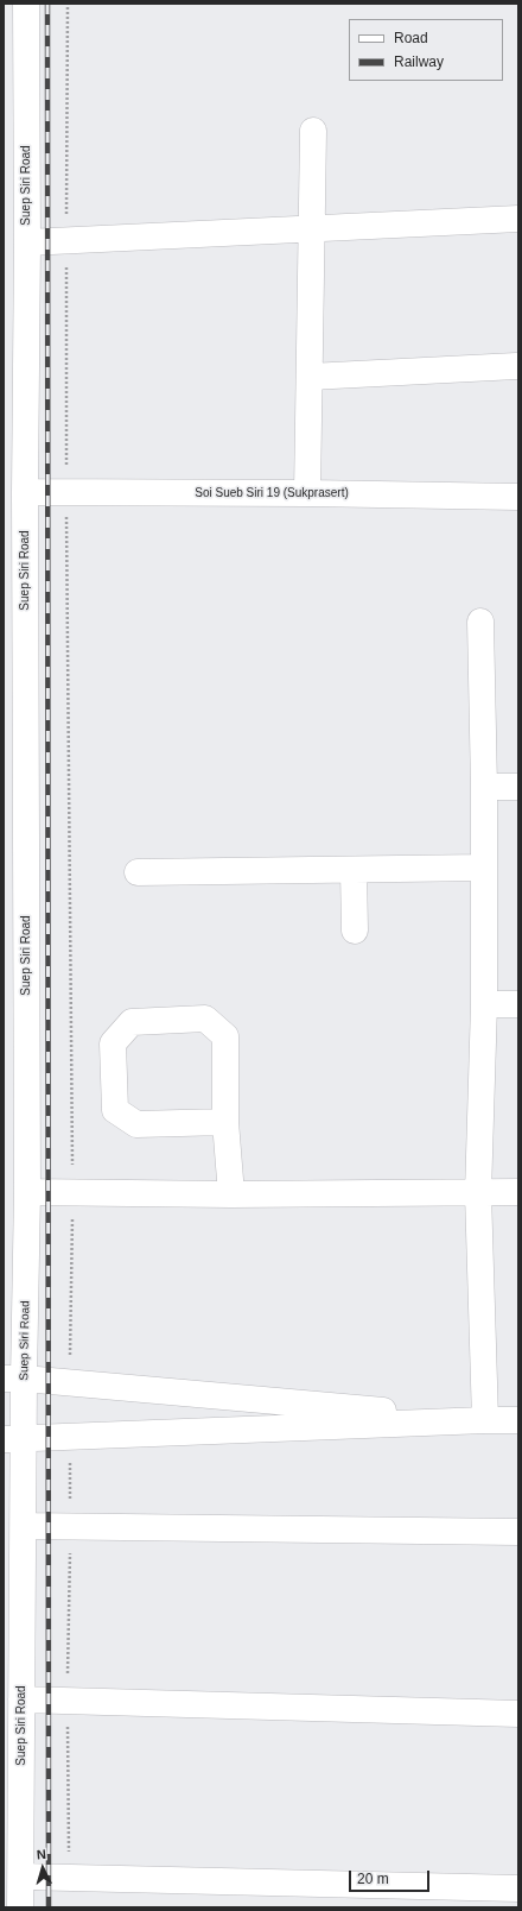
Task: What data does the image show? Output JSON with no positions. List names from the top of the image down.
{
  "streets": {
    "street": ["Suep Siri Road", "Soi Sueb Siri 19 (Sukprasert)"]
  },
  "crossings": [
    ["Suep Siri Road", "Soi Sueb Siri 19 (Sukprasert)"]
  ],
  "legend": ["Road", "Railway"],
  "scale_bar": "20 m",
  "north": "top"
}
